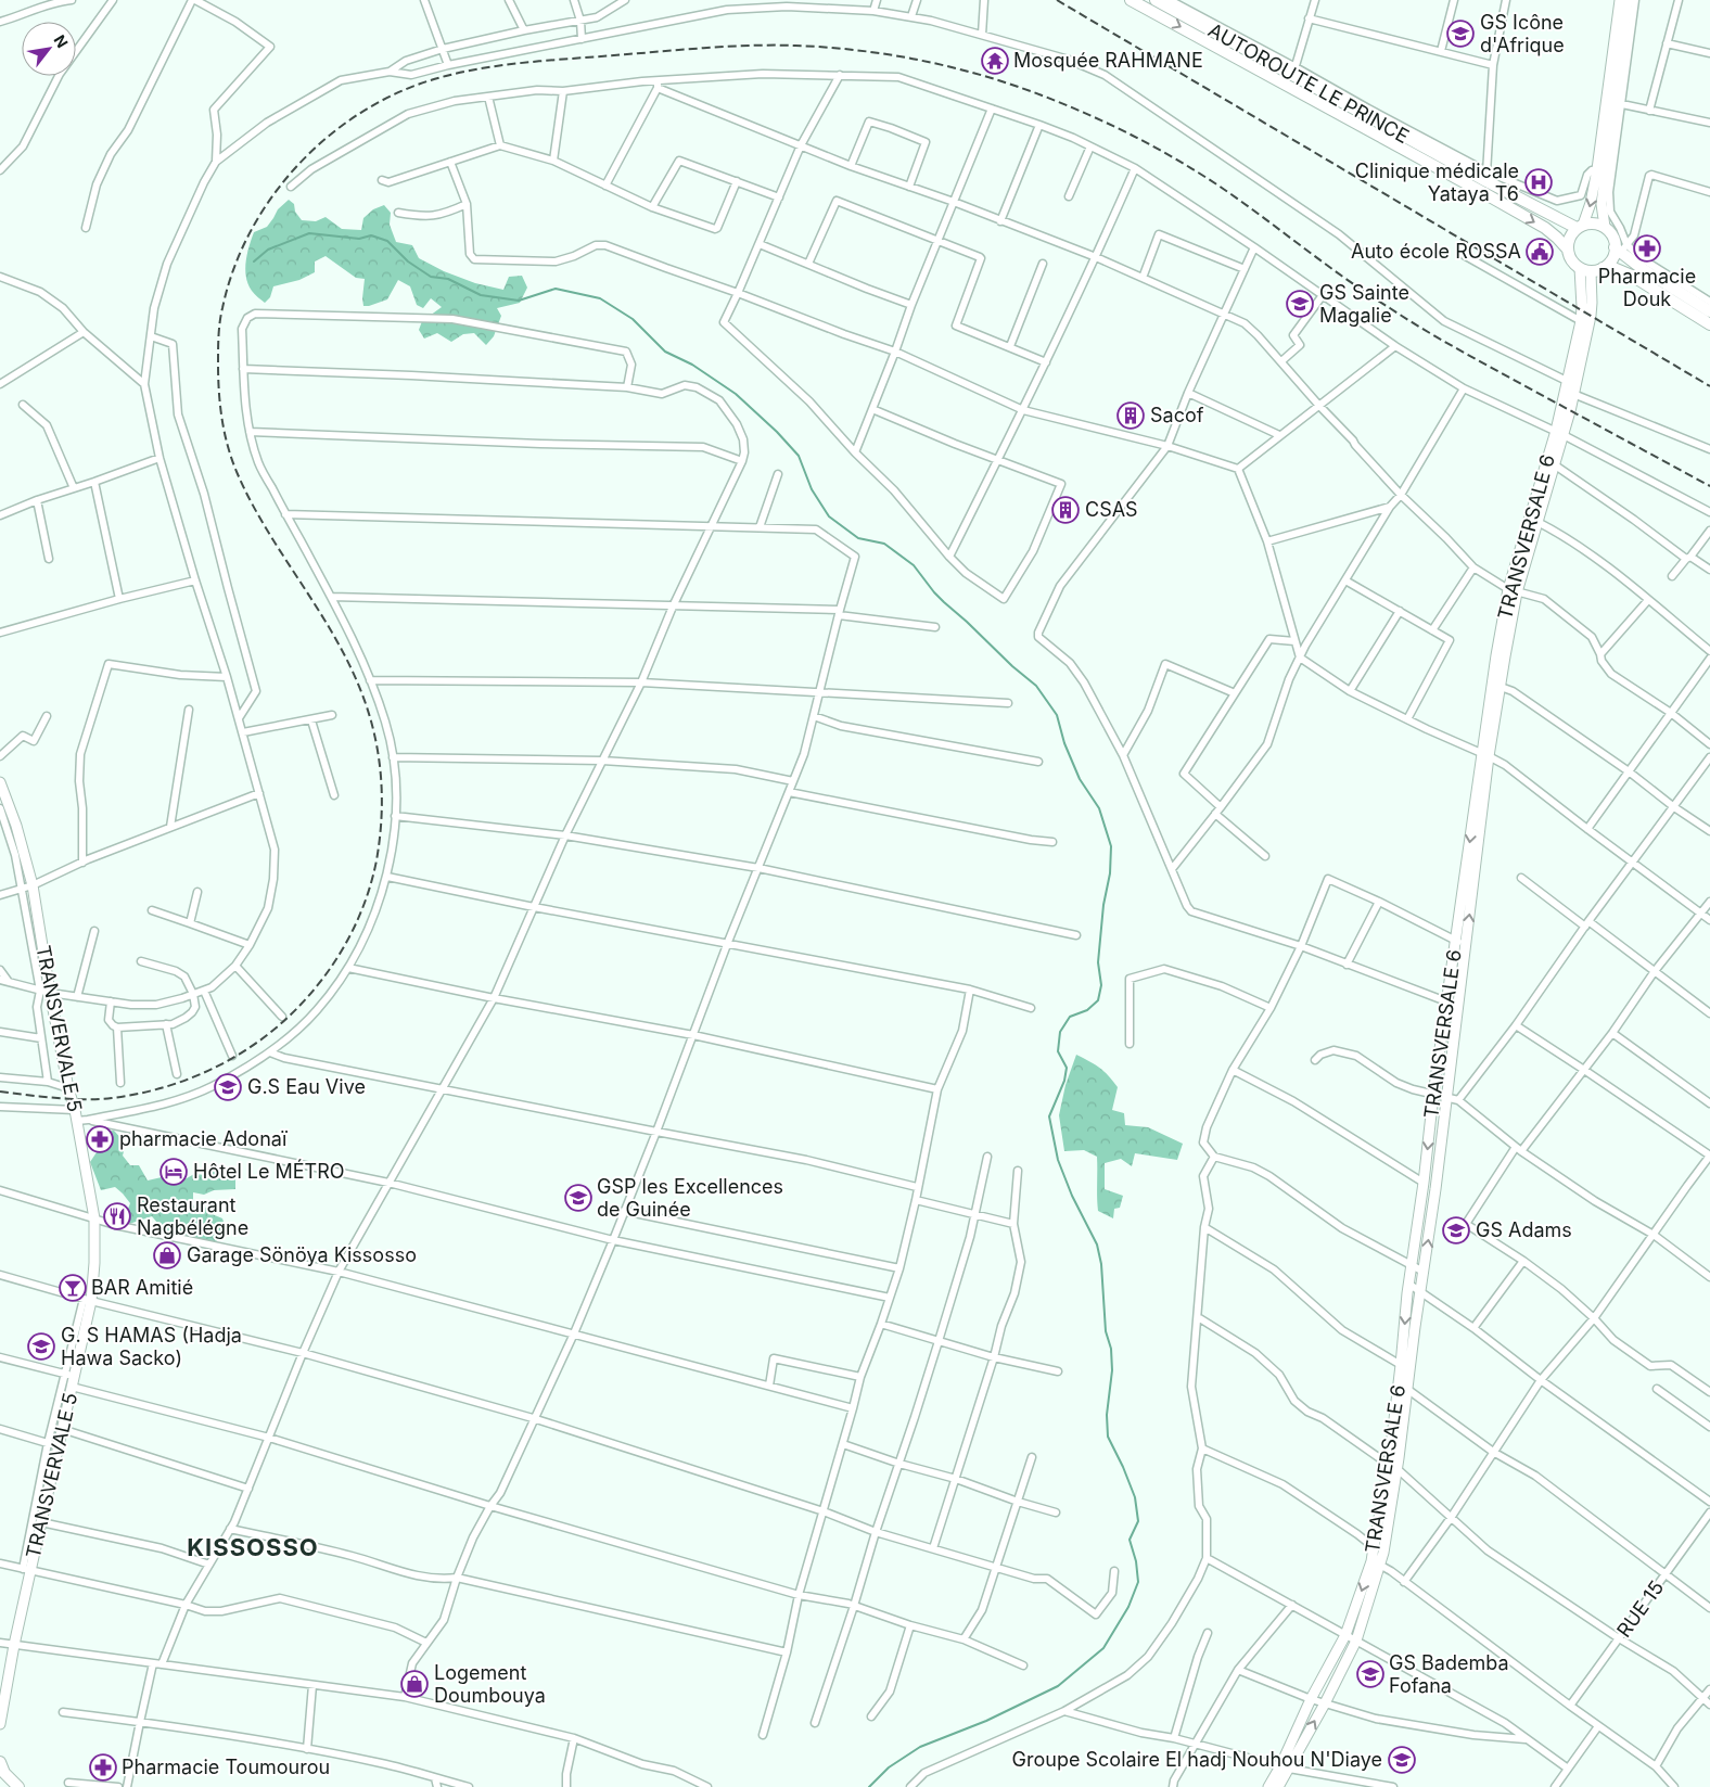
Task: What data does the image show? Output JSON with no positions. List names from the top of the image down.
{
  "streets": {
    "main road": ["AUTOROUTE LE PRINCE", "TRANSVERSALE 6", "TRANSVERVALE 5"],
    "street": ["RUE 15"]
  },
  "crossings": [
    ["AUTOROUTE LE PRINCE", "TRANSVERSALE 6"]
  ],
  "districts": ["KISSOSSO"],
  "places": {
    "school or university": [
      "GS Icône d'Afrique",
      "GS Sainte Magalie",
      "G.S Eau Vive",
      "GSP les Excellences de Guinée",
      "GS Adams",
      "G. S HAMAS (Hadja Hawa Sacko)",
      "GS Bademba Fofana",
      "Groupe Scolaire El hadj Nouhou N'Diaye"
    ],
    "temple": ["Mosquée RAHMANE"],
    "hospital": ["Clinique médicale Yataya T6"],
    "pharmacy": ["Pharmacie Douk", "pharmacie Adonaï", "Pharmacie Toumourou"],
    "public building": ["Auto école ROSSA"],
    "building": ["Sacof", "CSAS"],
    "hotel": ["Hôtel Le MÉTRO"],
    "restaurant": ["Restaurant Nagbélégne"],
    "shop": ["Garage Sönöya Kissosso", "Logement Doumbouya"],
    "bar": ["BAR Amitié"]
  },
  "north": "top right"
}
